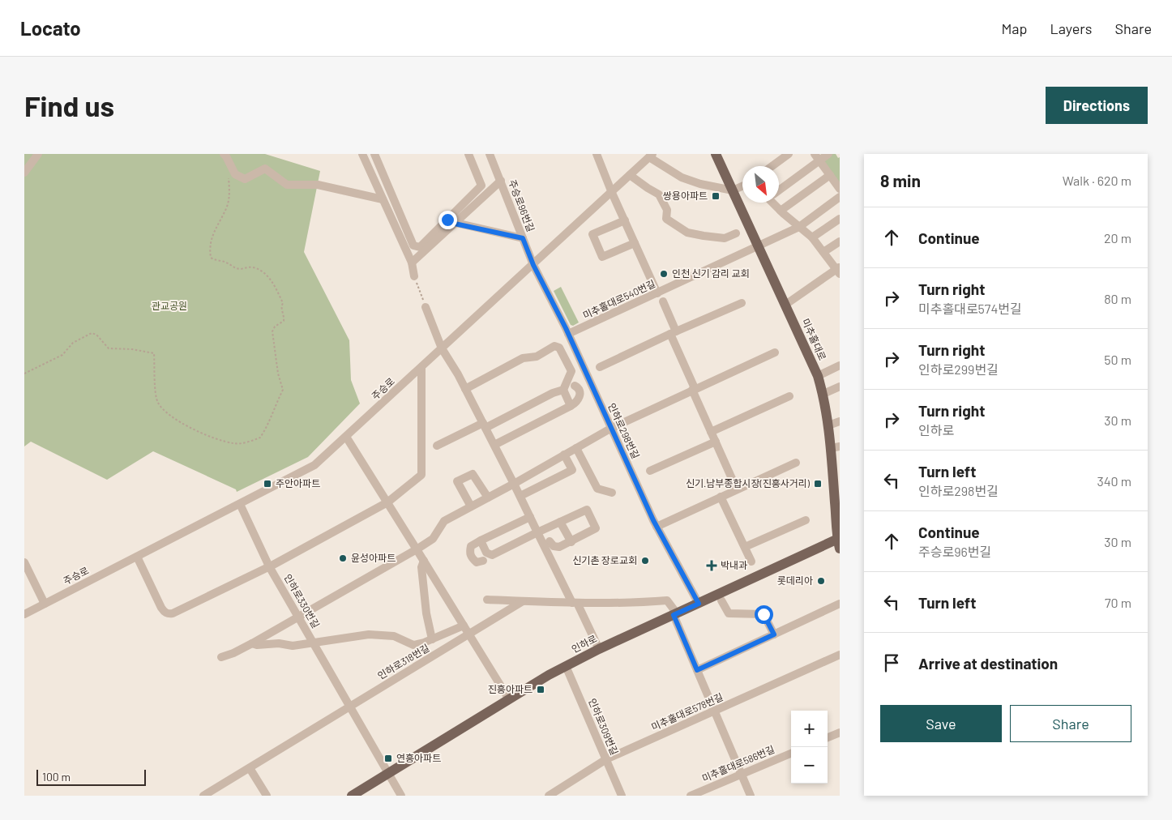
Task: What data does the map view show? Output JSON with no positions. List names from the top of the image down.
{
  "streets": {
    "main road": ["미추홀대로", "인하로"],
    "street": [
      "주승로96번길",
      "미추홀대로540번길",
      "주승로",
      "인하로298번길",
      "인하로330번길",
      "인하로318번길",
      "미추홀대로578번길",
      "인하로309번길",
      "미추홀대로586번길"
    ]
  },
  "crossings": [
    ["주승로96번길", "주승로"],
    ["주승로96번길", "인하로298번길"],
    ["미추홀대로540번길", "미추홀대로"],
    ["미추홀대로540번길", "인하로298번길"],
    ["미추홀대로", "인하로"],
    ["주승로", "인하로298번길"],
    ["주승로", "인하로330번길"],
    ["인하로298번길", "인하로"],
    ["인하로330번길", "인하로"],
    ["인하로330번길", "인하로318번길"],
    ["인하로", "인하로309번길"],
    ["미추홀대로578번길", "인하로309번길"]
  ],
  "parks": ["관교공원"],
  "places": {
    "transit": [
      "쌍용아파트",
      "주안아파트",
      "신기.남부종합시장(진흥사거리)",
      "진흥아파트",
      "연흥아파트"
    ],
    "other": [
      "인천 신기 감리 교회",
      "윤성아파트",
      "신기촌 장로교회",
      "롯데리아"
    ],
    "health": ["박내과"]
  },
  "scale_bar": "100 m",
  "north": "bottom right",
  "page": {
    "header": "Locato",
    "nav": ["Map", "Layers", "Share"],
    "buttons": [
      "Directions",
      ["Save", "Share"]
    ],
    "title": "Find us",
    "heading": ["8 min", "Walk · 620 m"],
    "list": [
      ["Continue", "20 m"],
      ["Turn right", "미추홀대로574번길", "80 m"],
      ["Turn right", "인하로299번길", "50 m"],
      ["Turn right", "인하로", "30 m"],
      ["Turn left", "인하로298번길", "340 m"],
      ["Continue", "주승로96번길", "30 m"],
      ["Turn left", "70 m"],
      "Arrive at destination"
    ],
    "map_buttons": ["+", "−"],
    "scale": "100 m"
  }
}
